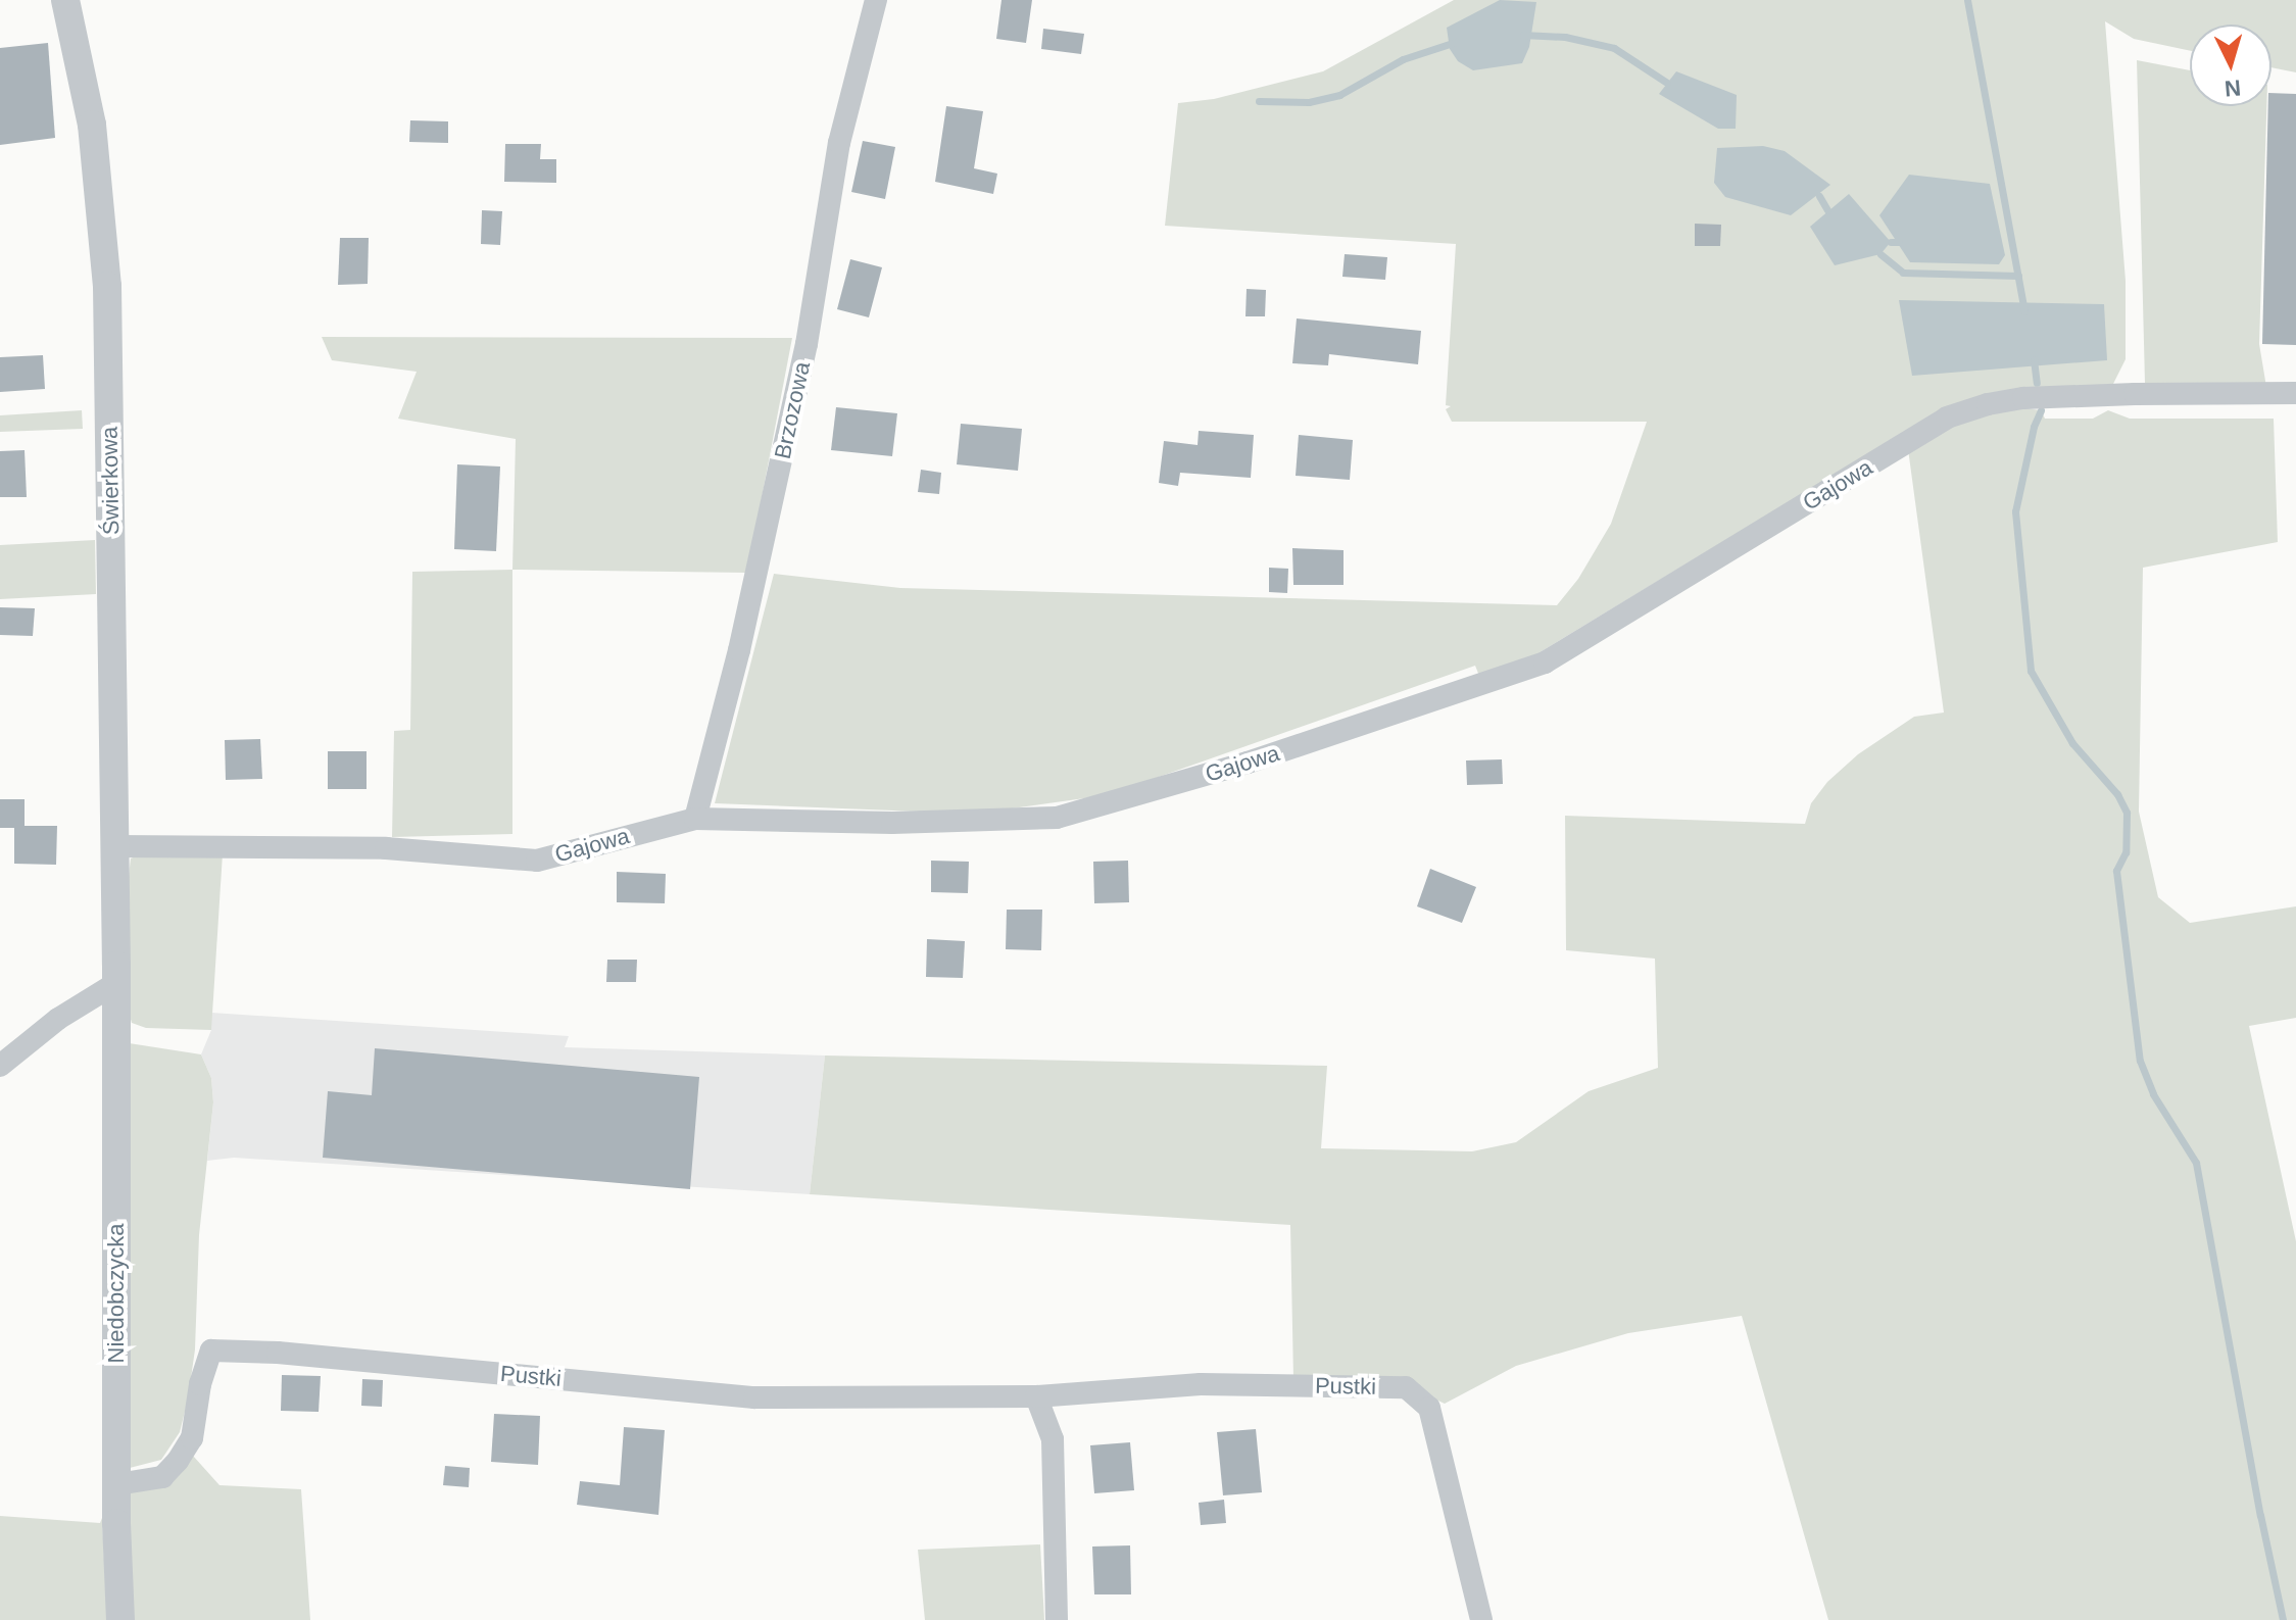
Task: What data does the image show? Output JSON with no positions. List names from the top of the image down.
{
  "streets": {
    "street": [
      "Brzozowa",
      "Świerkowa",
      "Gajowa",
      "Niedobczycka",
      "Pustki"
    ]
  },
  "crossings": [
    ["Brzozowa", "Gajowa"],
    ["Świerkowa", "Gajowa"],
    ["Świerkowa", "Niedobczycka"],
    ["Niedobczycka", "Pustki"]
  ],
  "north": "bottom"
}
